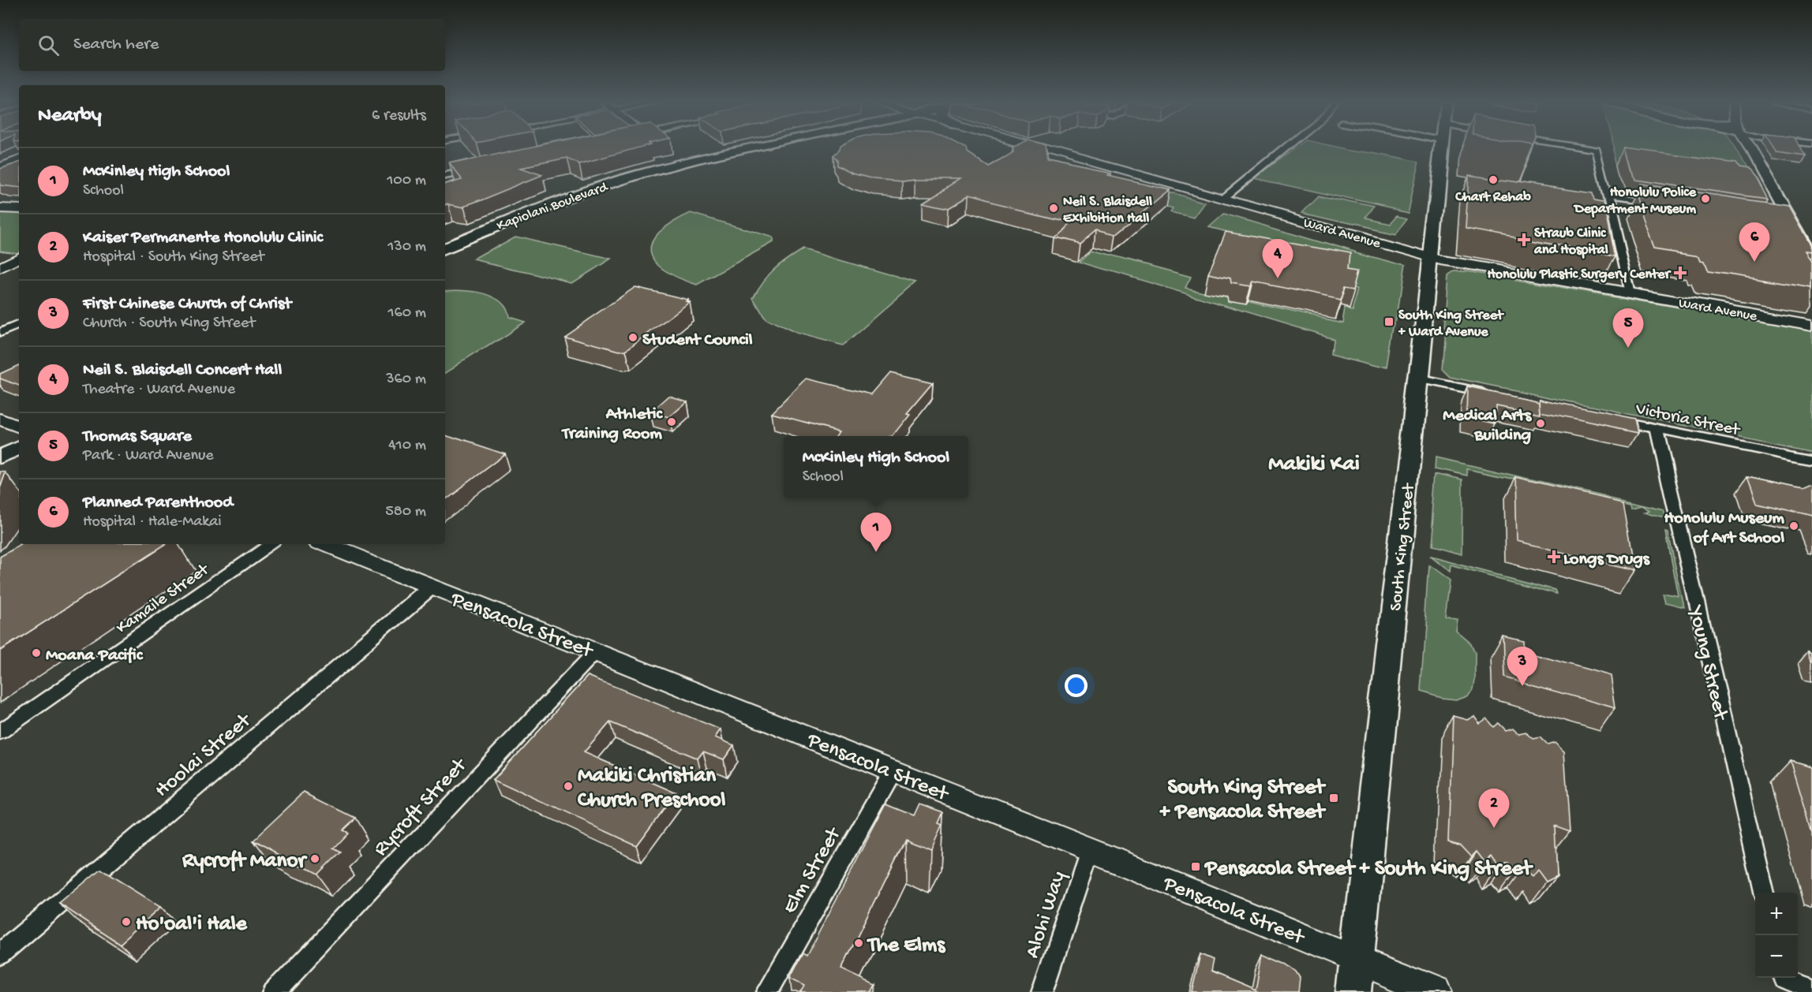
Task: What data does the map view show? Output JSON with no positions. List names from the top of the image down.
{
  "streets": {
    "main road": [
      "Kapiolani Boulevard",
      "Ward Avenue",
      "South King Street",
      "Pensacola Street"
    ],
    "street": [
      "Victoria Street",
      "Kamaile Street",
      "Young Street",
      "Hoolai Street",
      "Rycroft Street",
      "Elm Street",
      "Alohi Way"
    ]
  },
  "crossings": [
    ["Ward Avenue", "South King Street"],
    ["Victoria Street", "Young Street"],
    ["South King Street", "Pensacola Street"],
    ["Pensacola Street", "Hoolai Street"],
    ["Pensacola Street", "Rycroft Street"],
    ["Pensacola Street", "Elm Street"],
    ["Pensacola Street", "Alohi Way"]
  ],
  "districts": ["Makiki Kai"],
  "places": {
    "other": [
      "Chart Rehab",
      "Honolulu Police Department Museum",
      "Neil S. Blaisdell Exhibition Hall",
      "Student Council",
      "Athletic Training Room",
      "Medical Arts Building",
      "Honolulu Museum of Art School",
      "Moana Pacific",
      "Makiki Christian Church Preschool",
      "Rycroft Manor",
      "Ho'oal'i Hale",
      "The Elms"
    ],
    "health": ["Straub Clinic and Hospital", "Honolulu Plastic Surgery Center", "Longs Drugs"],
    "transit": ["South King Street + Ward Avenue", "South King Street + Pensacola Street", "Pensacola Street + South King Street"]
  },
  "page": {
    "search": "Search here",
    "heading": ["Nearby", "6 results"],
    "list": [
      {
        "mark": "1",
        "name": "McKinley High School",
        "note": "School",
        "value": "100 m"
      },
      {
        "mark": "2",
        "name": "Kaiser Permanente Honolulu Clinic",
        "note": "Hospital · South King Street",
        "value": "130 m"
      },
      {
        "mark": "3",
        "name": "First Chinese Church of Christ",
        "note": "Church · South King Street",
        "value": "160 m"
      },
      {
        "mark": "4",
        "name": "Neil S. Blaisdell Concert Hall",
        "note": "Theatre · Ward Avenue",
        "value": "360 m"
      },
      {
        "mark": "5",
        "name": "Thomas Square",
        "note": "Park · Ward Avenue",
        "value": "410 m"
      },
      {
        "mark": "6",
        "name": "Planned Parenthood",
        "note": "Hospital · Hale-Makai",
        "value": "580 m"
      }
    ],
    "pins": [
      "6",
      "4",
      "5",
      "1",
      "3",
      "2"
    ],
    "popup": ["McKinley High School", "School"],
    "map_buttons": ["+", "−"]
  }
}
